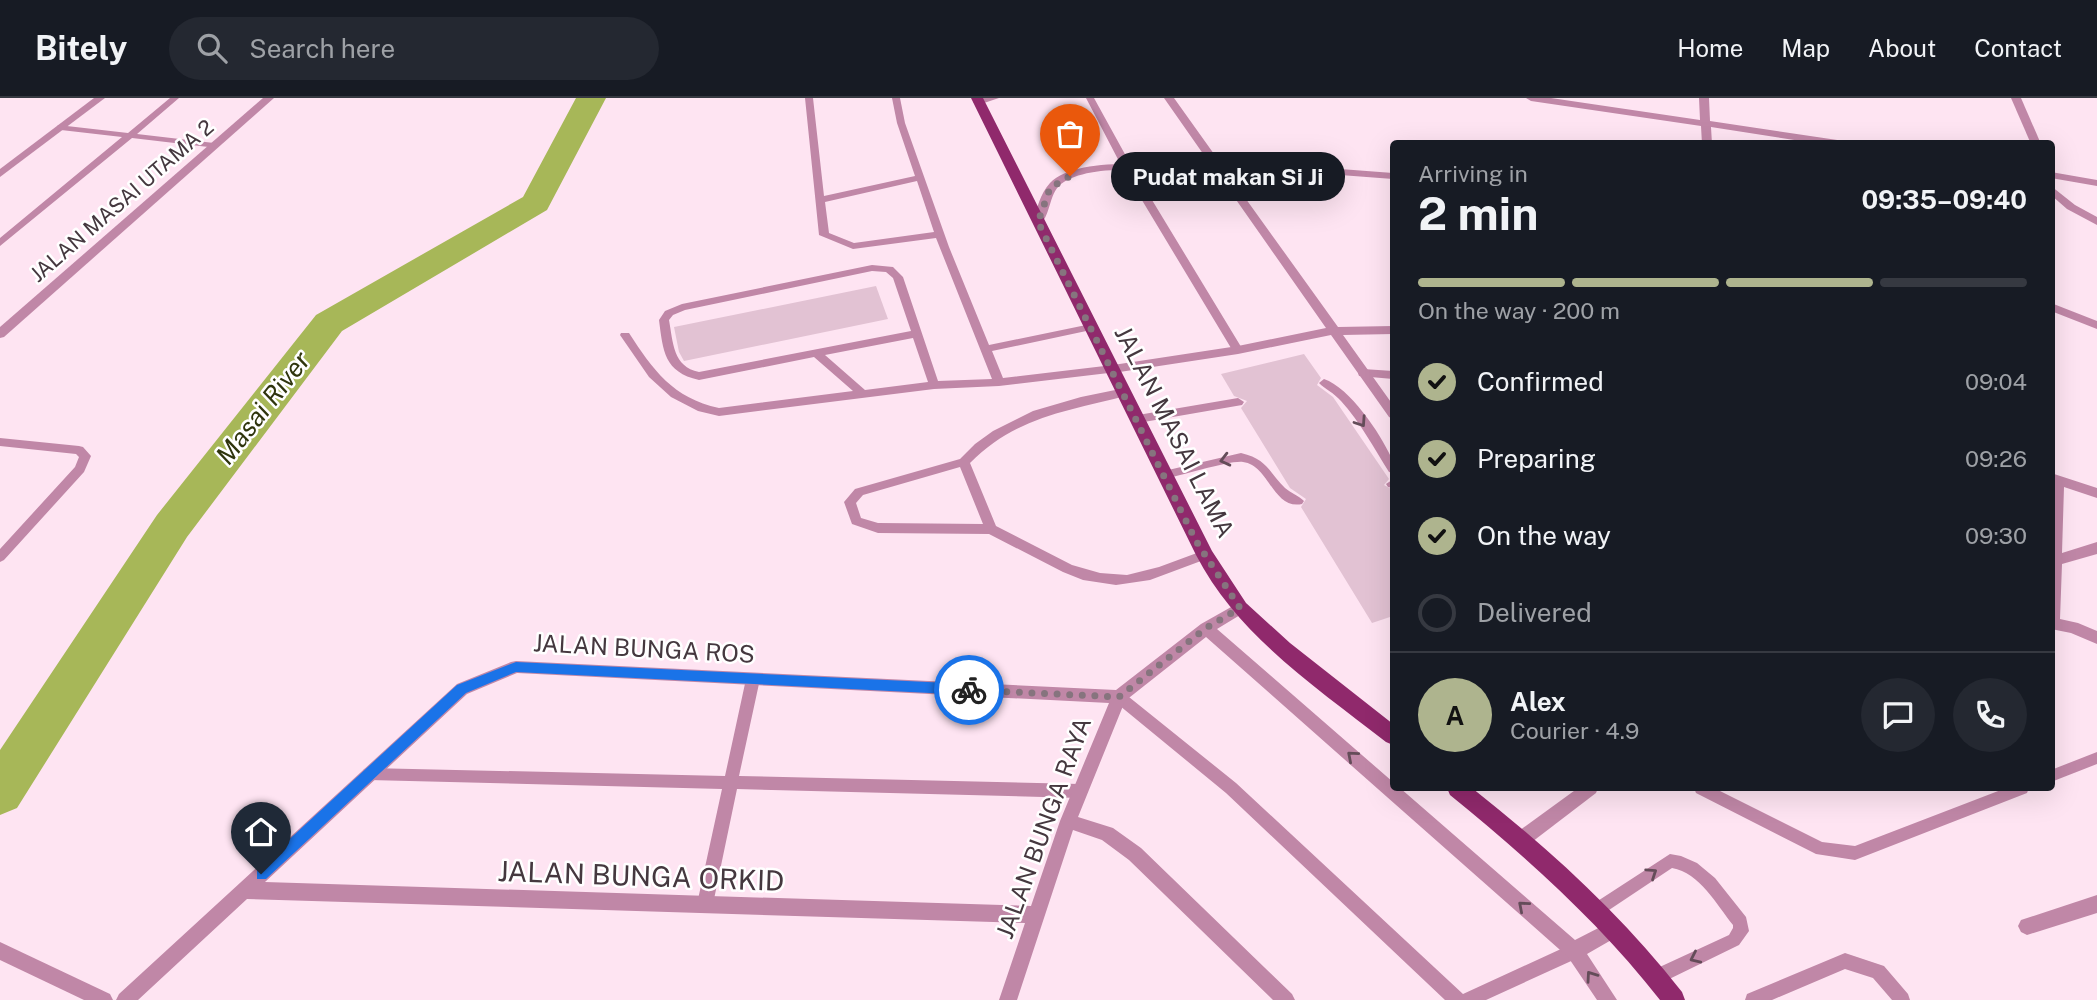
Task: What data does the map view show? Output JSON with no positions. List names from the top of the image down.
{
  "streets": {
    "main road": ["JALAN MASAI LAMA"],
    "street": [
      "JALAN MASAI UTAMA 2",
      "JALAN BUNGA ROS",
      "JALAN BUNGA RAYA",
      "JALAN BUNGA ORKID"
    ]
  },
  "crossings": [
    ["JALAN MASAI LAMA", "JALAN BUNGA RAYA"],
    ["JALAN BUNGA ROS", "JALAN BUNGA RAYA"],
    ["JALAN BUNGA ROS", "JALAN BUNGA ORKID"],
    ["JALAN BUNGA RAYA", "JALAN BUNGA ORKID"]
  ],
  "water": ["Masai River"],
  "places": ["Pudat makan Si Ji"],
  "page": {
    "header": "Bitely",
    "search": "Search here",
    "nav": [
      "Home",
      "Map",
      "About",
      "Contact"
    ],
    "heading": ["2 min", "Arriving in", "09:35–09:40"],
    "panel": ["Alex", "Courier · 4.9"],
    "bubble": "Pudat makan Si Ji",
    "bar": "On the way · 200 m",
    "list": [
      ["Confirmed", "09:04"],
      ["Preparing", "09:26"],
      ["On the way", "09:30"],
      "Delivered"
    ],
    "round": "A"
  }
}
